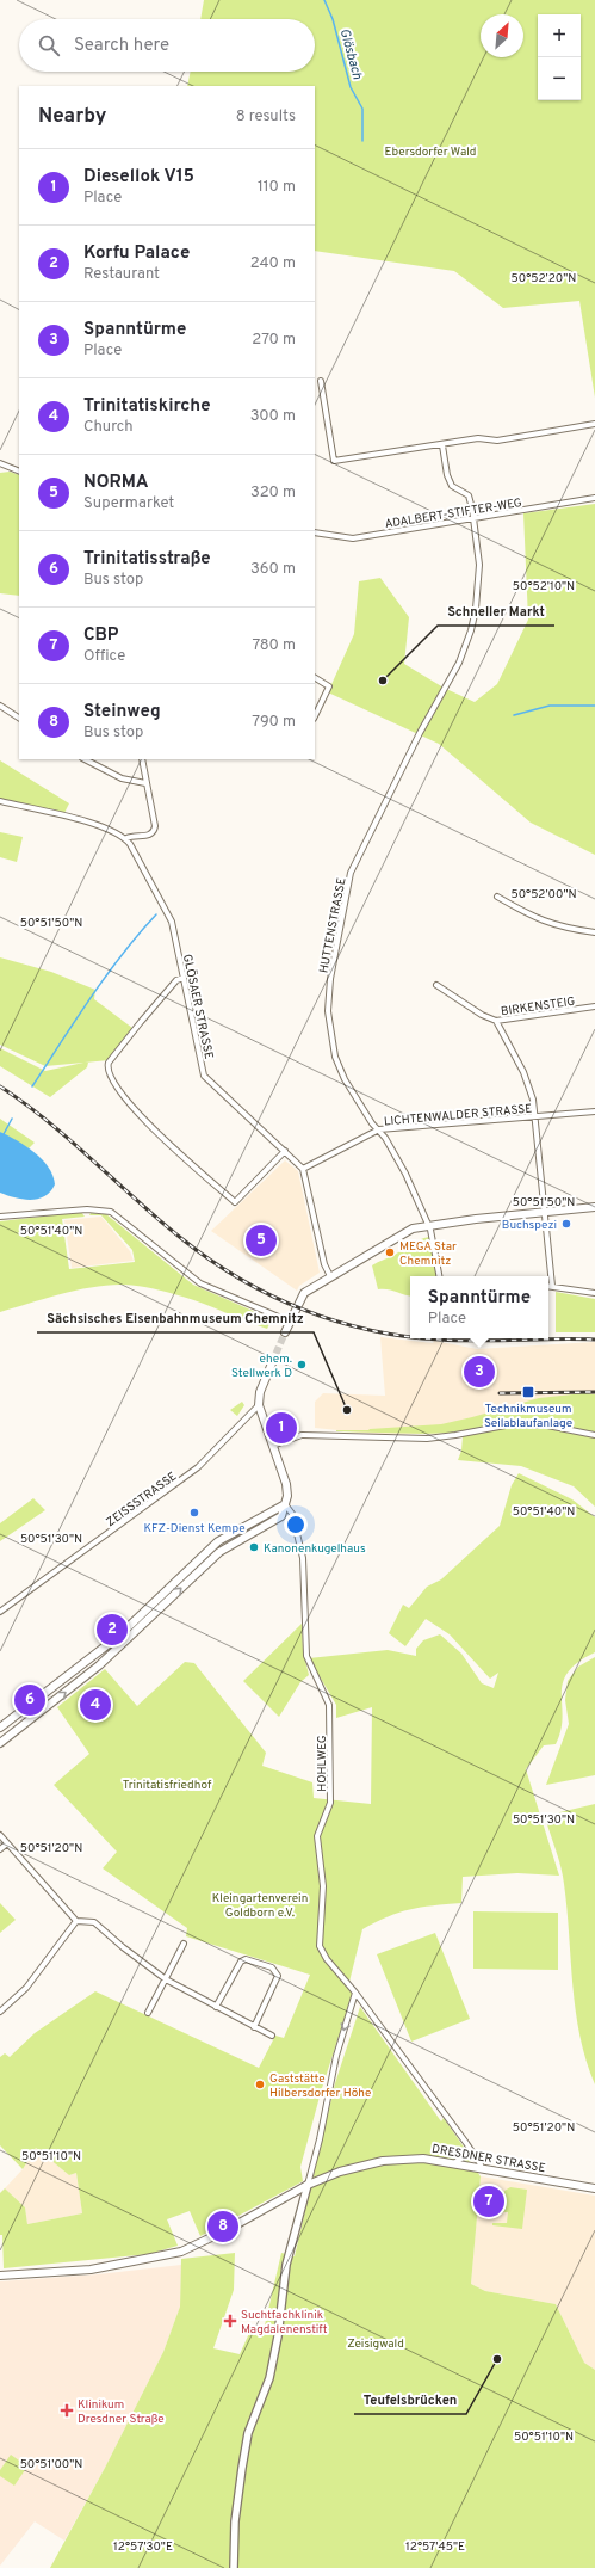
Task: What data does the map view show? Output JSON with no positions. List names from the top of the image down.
{
  "streets": {
    "main road": ["DRESDNER STRASSE"],
    "street": [
      "ADALBERT-STIFTER-WEG",
      "HUTTENSTRASSE",
      "BIRKENSTEIG",
      "GLÖSAER STRASSE",
      "LICHTENWALDER STRASSE",
      "ZEISSSTRASSE",
      "HOHLWEG"
    ]
  },
  "crossings": [
    ["ADALBERT-STIFTER-WEG", "HUTTENSTRASSE"],
    ["HUTTENSTRASSE", "LICHTENWALDER STRASSE"],
    ["GLÖSAER STRASSE", "LICHTENWALDER STRASSE"],
    ["HOHLWEG", "DRESDNER STRASSE"]
  ],
  "water": ["Glösbach"],
  "parks": [
    "Ebersdorfer Wald",
    "Trinitatisfriedhof",
    "Kleingartenverein Goldborn e.V.",
    "Zeisigwald"
  ],
  "places": {
    "other": [
      "Schneller Markt",
      "Buchspezi",
      "MEGA Star Chemnitz",
      "ehem. Stellwerk D",
      "Sächsisches Eisenbahnmuseum Chemnitz",
      "KFZ-Dienst Kempe",
      "Kanonenkugelhaus",
      "Gaststätte Hilbersdorfer Höhe",
      "Teufelsbrücken"
    ],
    "transit": ["Technikmuseum Seilablaufanlage"],
    "health": ["Suchtfachklinik Magdalenenstift", "Klinikum Dresdner Straße"]
  },
  "north": "top right",
  "page": {
    "map_buttons": ["+", "−"],
    "search": "Search here",
    "heading": ["Nearby", "8 results"],
    "list": [
      {
        "mark": "1",
        "name": "Diesellok V15",
        "note": "Place",
        "value": "110 m"
      },
      {
        "mark": "2",
        "name": "Korfu Palace",
        "note": "Restaurant",
        "value": "240 m"
      },
      {
        "mark": "3",
        "name": "Spanntürme",
        "note": "Place",
        "value": "270 m"
      },
      {
        "mark": "4",
        "name": "Trinitatiskirche",
        "note": "Church",
        "value": "300 m"
      },
      {
        "mark": "5",
        "name": "NORMA",
        "note": "Supermarket",
        "value": "320 m"
      },
      {
        "mark": "6",
        "name": "Trinitatisstraße",
        "note": "Bus stop",
        "value": "360 m"
      },
      {
        "mark": "7",
        "name": "CBP",
        "note": "Office",
        "value": "780 m"
      },
      {
        "mark": "8",
        "name": "Steinweg",
        "note": "Bus stop",
        "value": "790 m"
      }
    ],
    "pins": [
      "5",
      "3",
      "1",
      "2",
      "6",
      "4",
      "7",
      "8"
    ],
    "popup": ["Spanntürme", "Place"]
  },
  "coordinates": [
    "50°52'20\"N",
    "50°52'10\"N",
    "50°52'00\"N",
    "50°51'50\"N",
    "50°51'40\"N",
    "50°51'30\"N",
    "50°51'20\"N",
    "50°51'10\"N",
    "50°51'00\"N",
    "12°57'30\"E",
    "12°57'45\"E"
  ]
}
